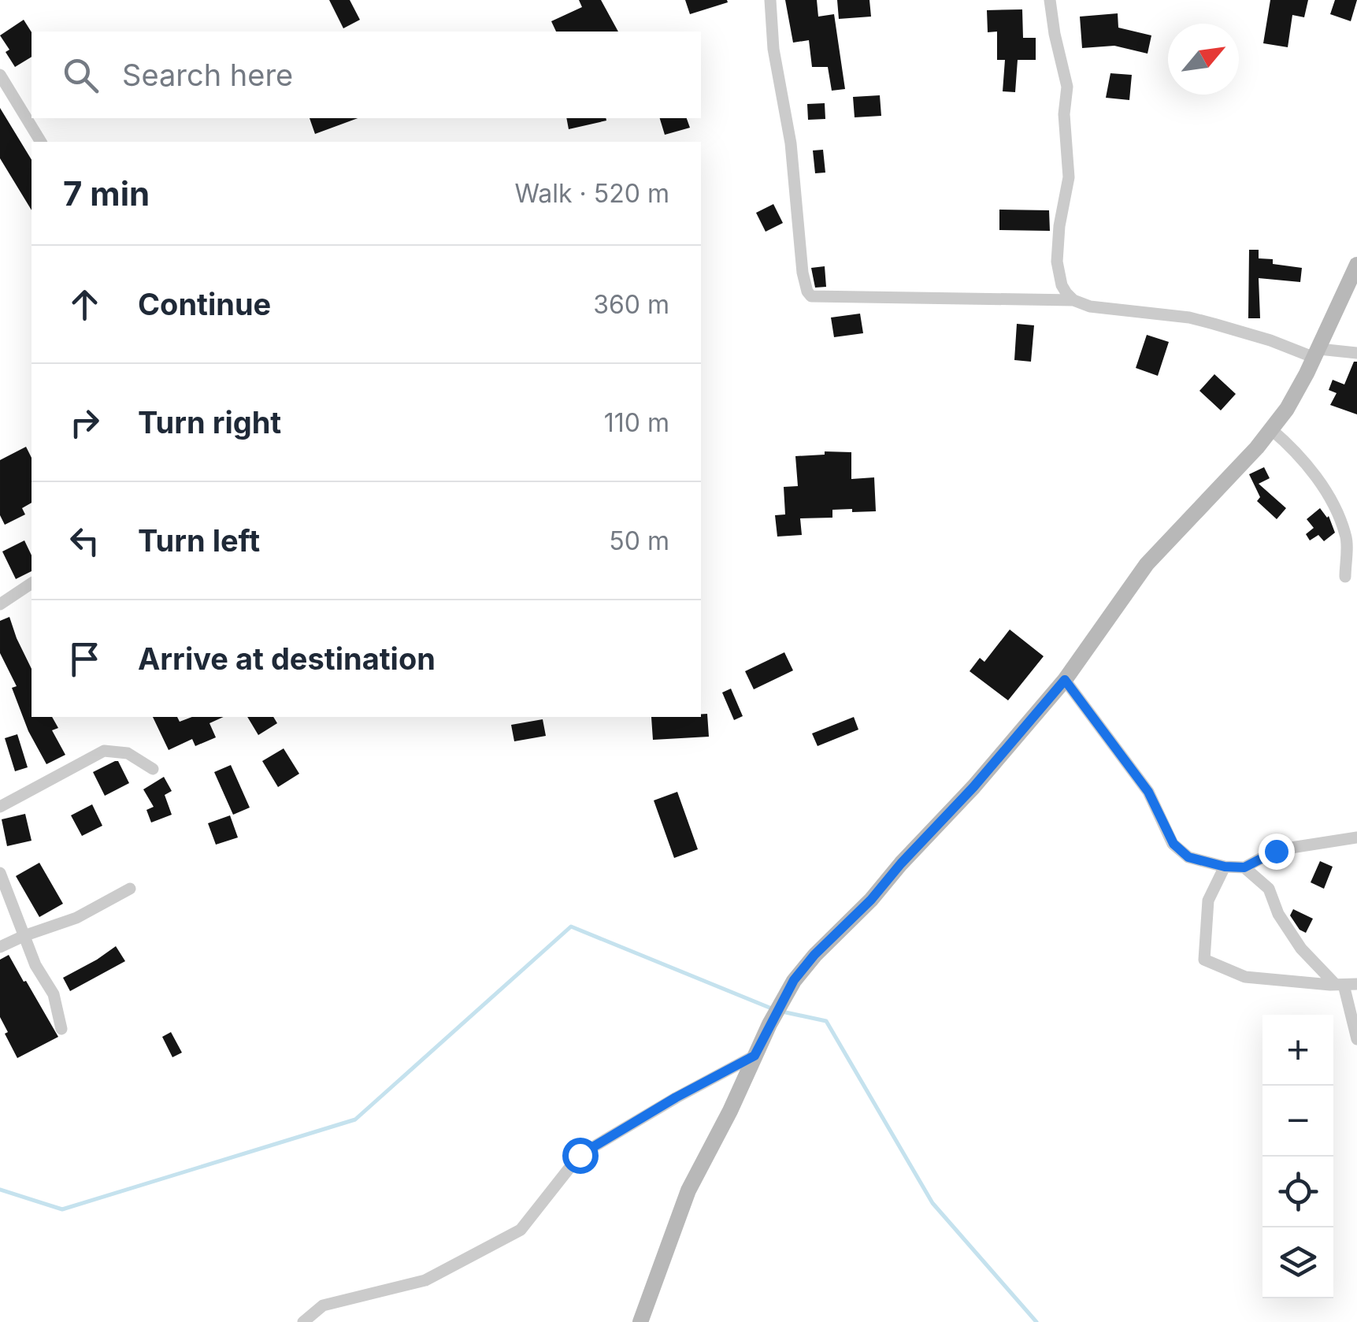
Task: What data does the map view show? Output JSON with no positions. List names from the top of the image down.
{
  "north": "top right",
  "page": {
    "search": "Search here",
    "heading": ["7 min", "Walk · 520 m"],
    "list": [
      ["Continue", "360 m"],
      ["Turn right", "110 m"],
      ["Turn left", "50 m"],
      "Arrive at destination"
    ],
    "map_buttons": ["+", "−"]
  }
}
